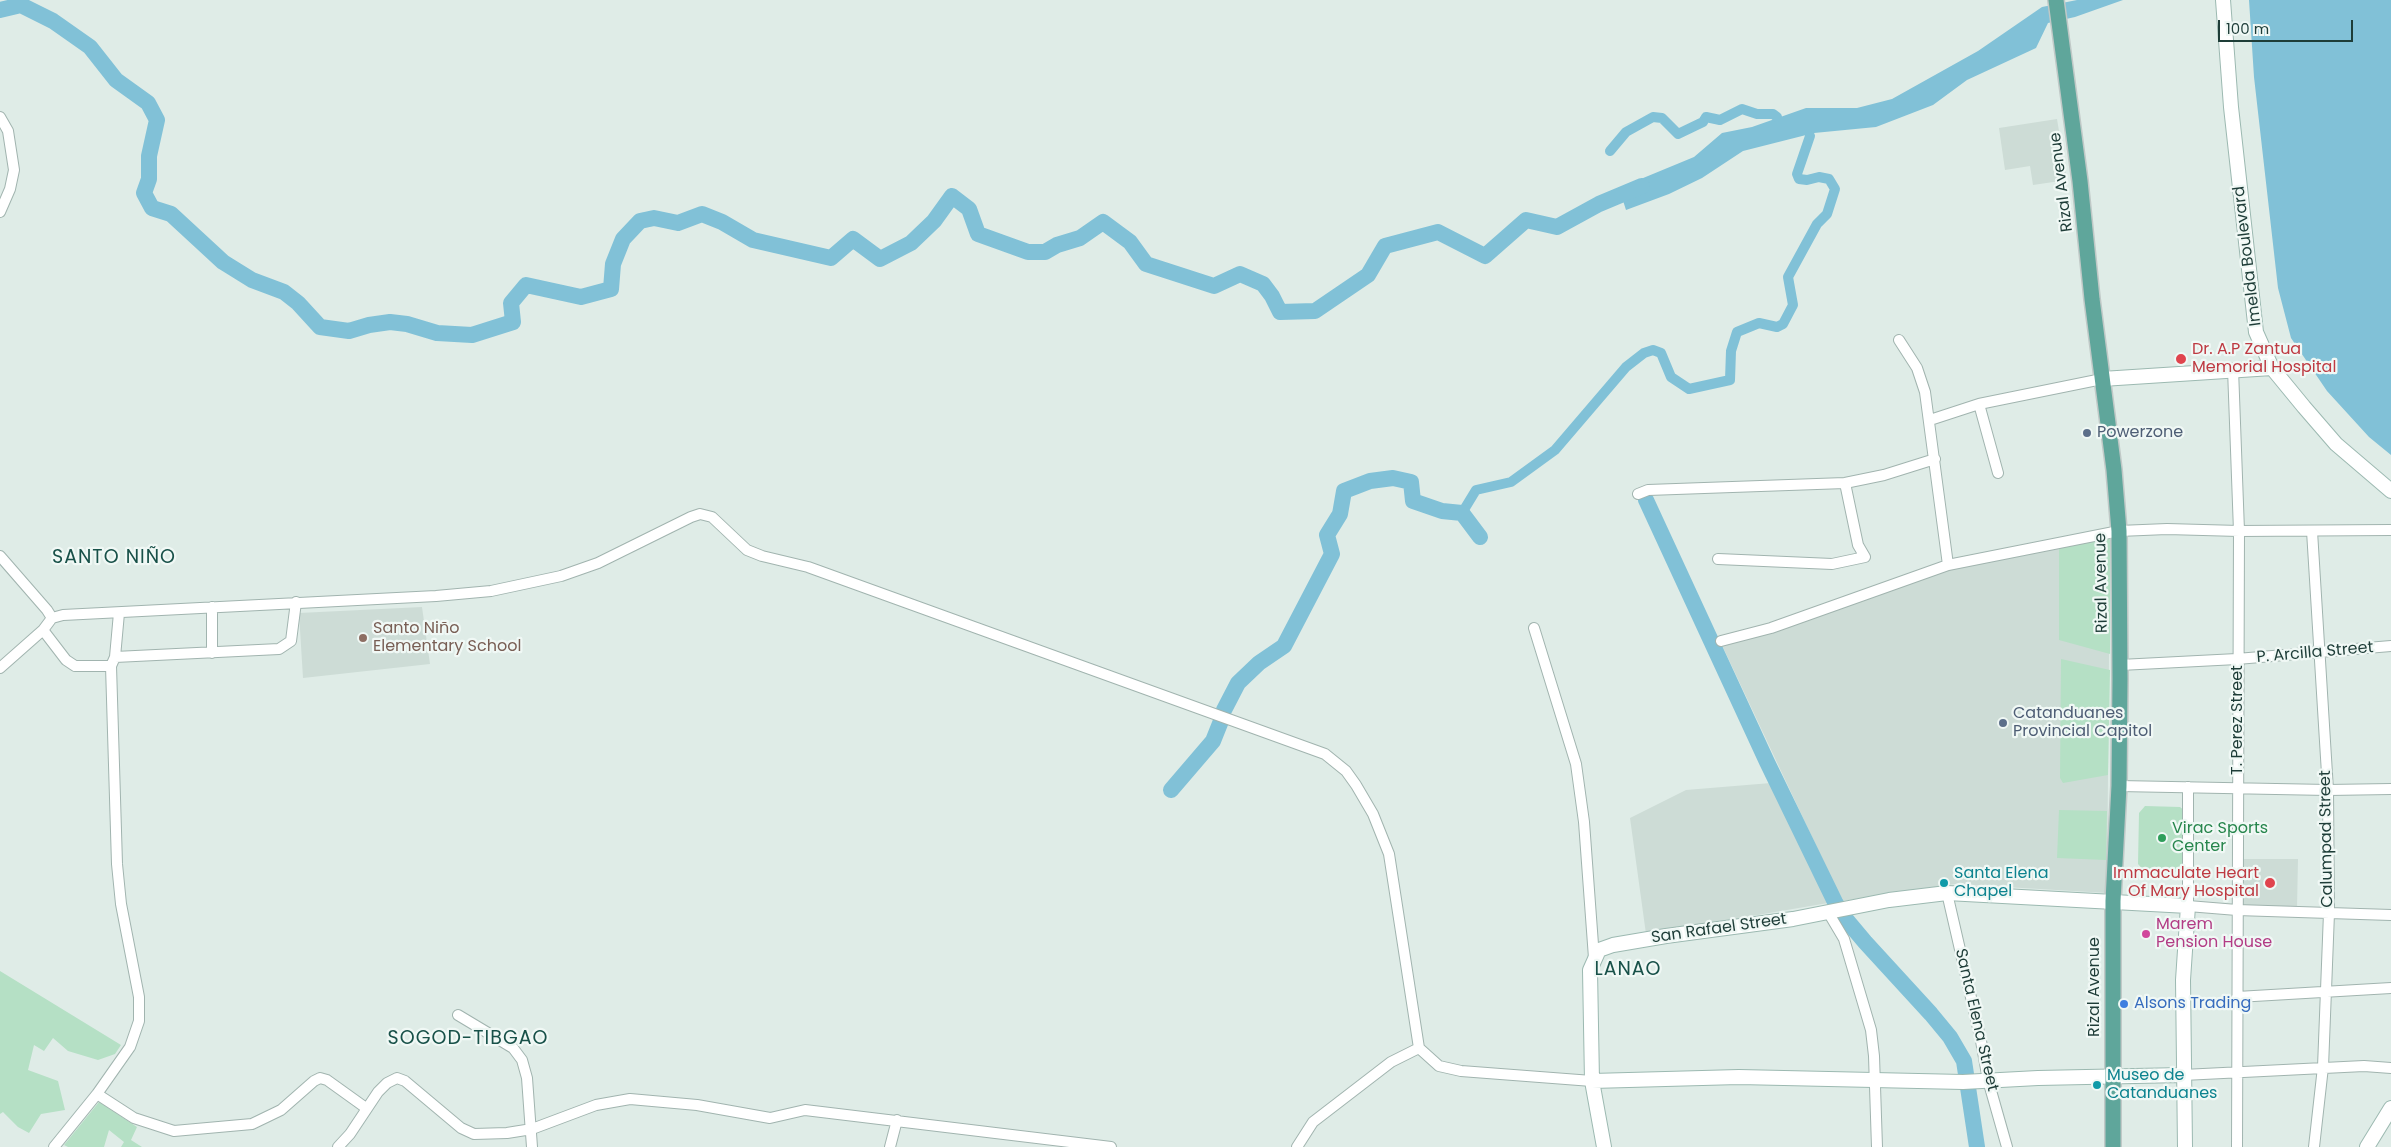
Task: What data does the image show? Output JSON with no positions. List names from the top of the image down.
{
  "streets": {
    "main road": ["Rizal Avenue"],
    "street": [
      "Imelda Boulevard",
      "P. Arcilla Street",
      "T. Perez Street",
      "Calumpad Street",
      "San Rafael Street",
      "Santa Elena Street"
    ]
  },
  "crossings": [
    ["Rizal Avenue", "P. Arcilla Street"],
    ["Rizal Avenue", "San Rafael Street"],
    ["P. Arcilla Street", "T. Perez Street"],
    ["P. Arcilla Street", "Calumpad Street"],
    ["San Rafael Street", "Santa Elena Street"]
  ],
  "districts": ["SANTO NIÑO", "LANAO", "SOGOD-TIBGAO"],
  "places": [
    "Dr. A.P Zantua Memorial Hospital",
    "Powerzone",
    "Santo Niño Elementary School",
    "Catanduanes Provincial Capitol",
    "Virac Sports Center",
    "Santa Elena Chapel",
    "Immaculate Heart Of Mary Hospital",
    "Marem Pension House",
    "Alsons Trading",
    "Museo de Catanduanes"
  ],
  "scale_bar": "100 m"
}
